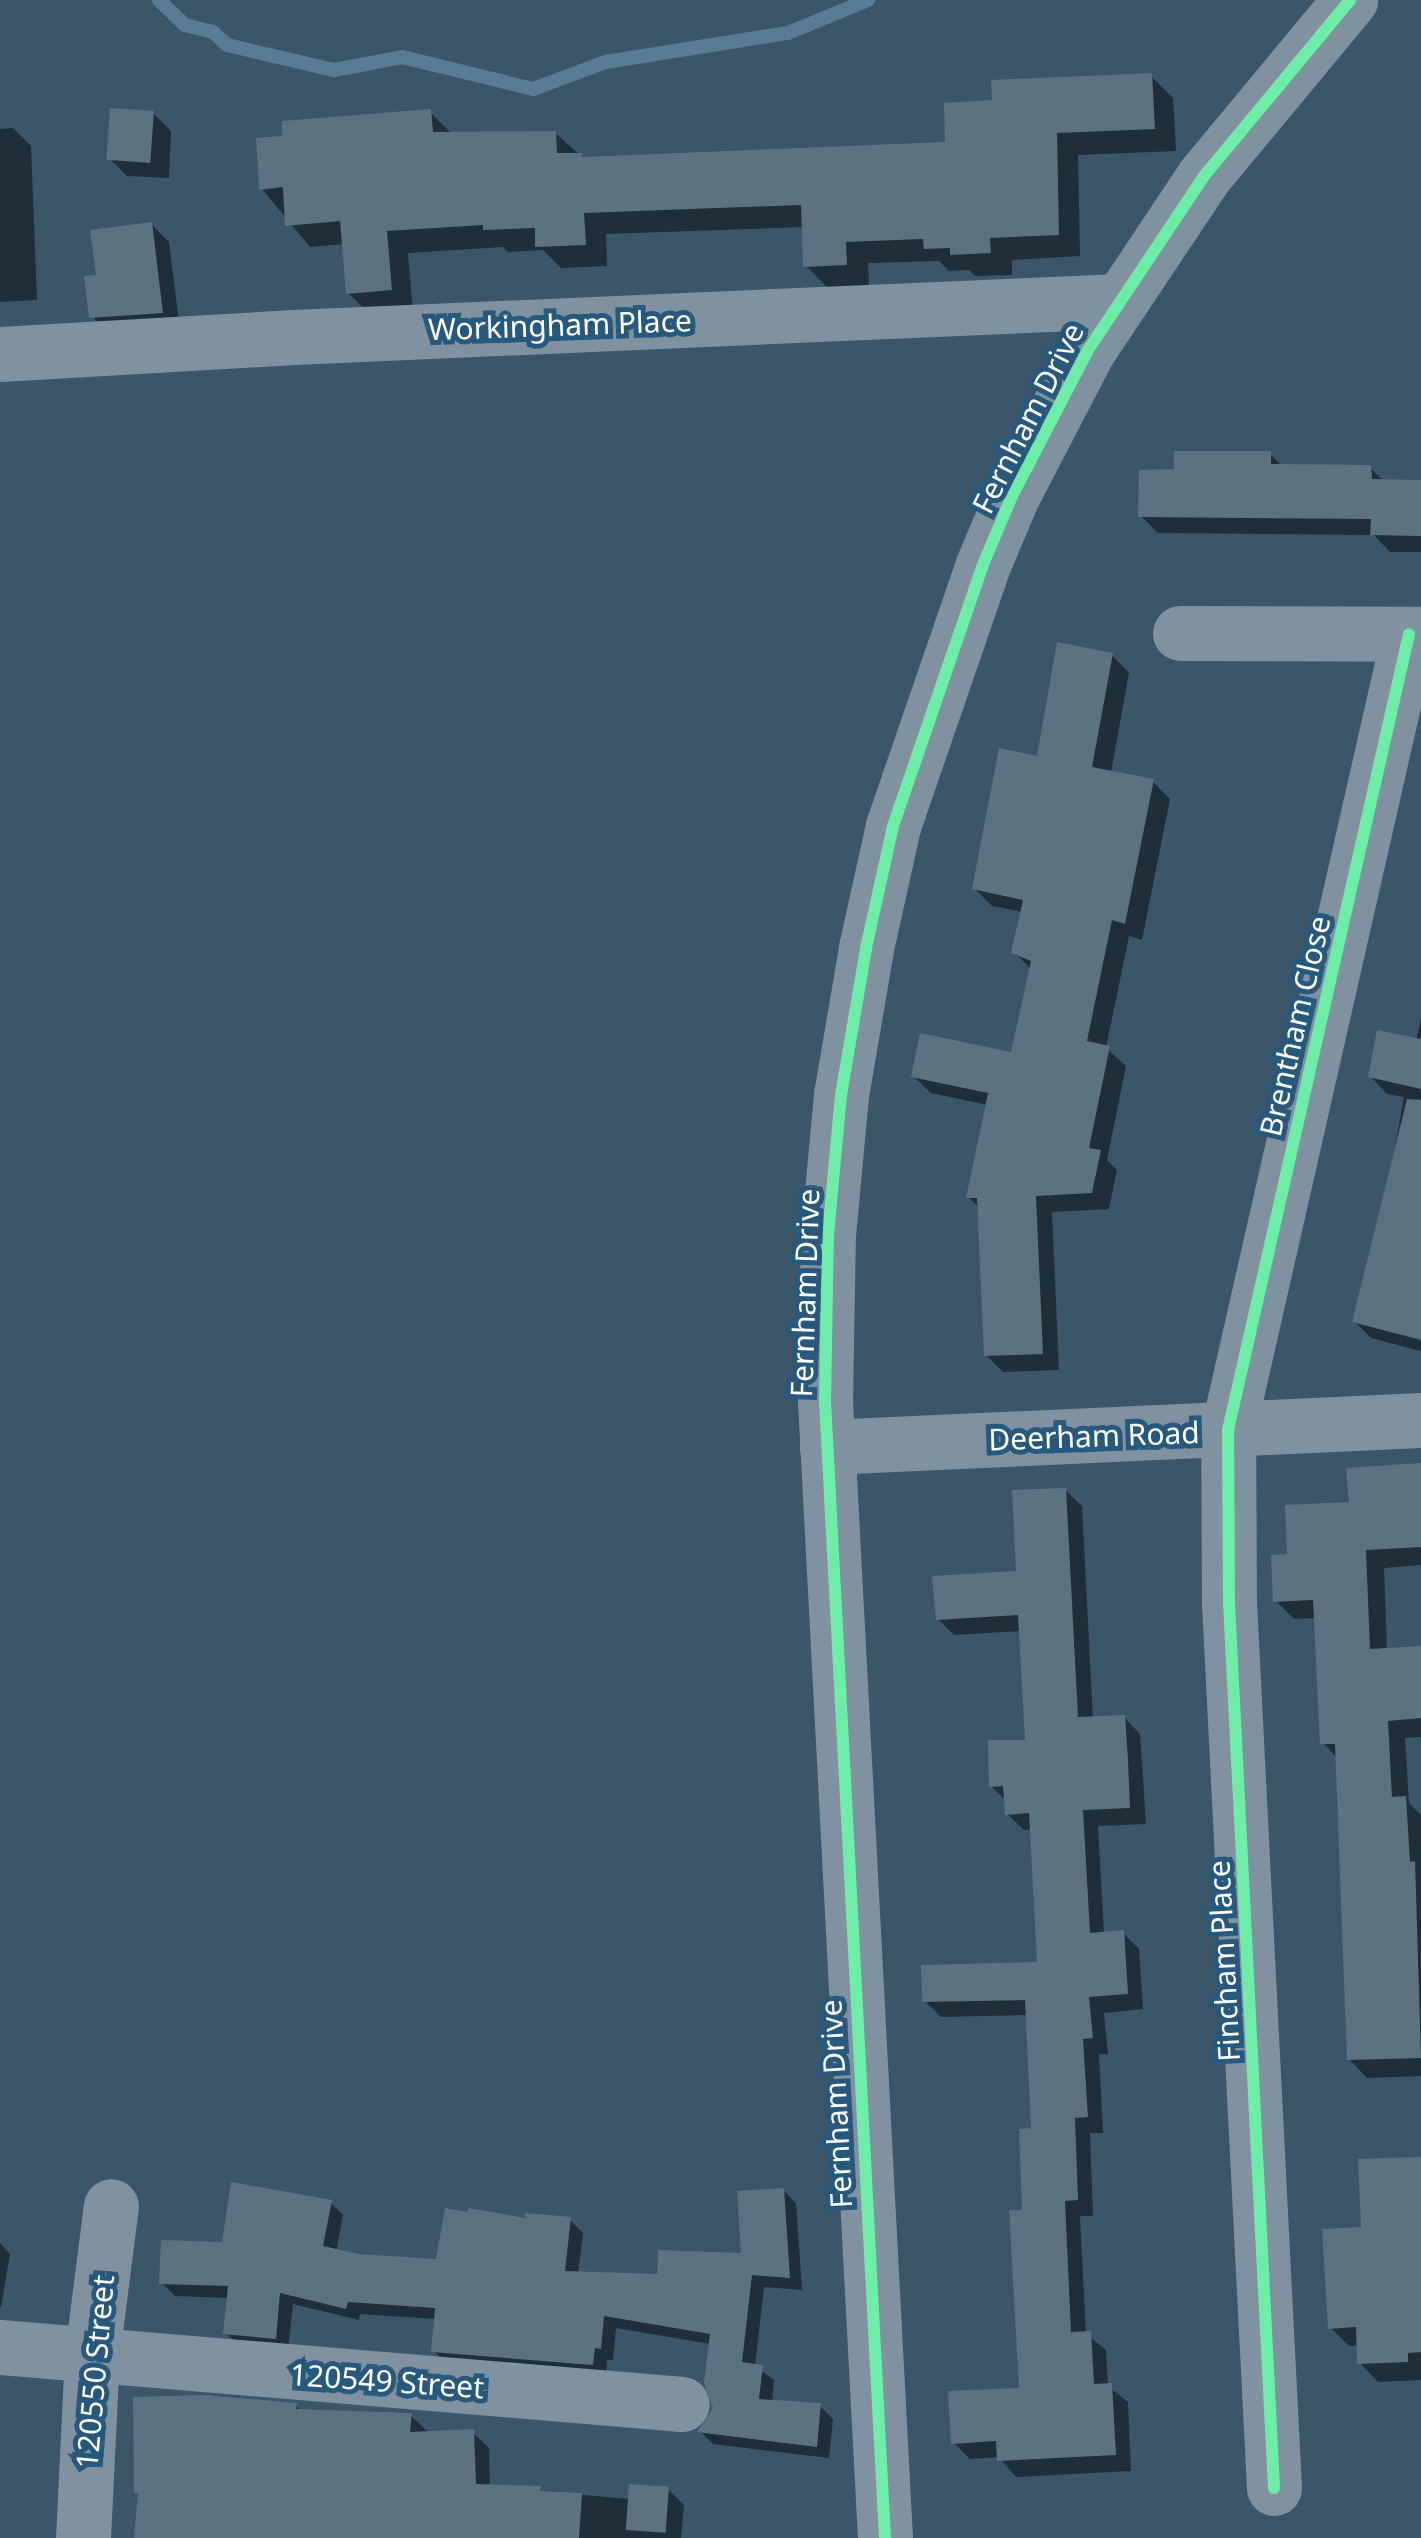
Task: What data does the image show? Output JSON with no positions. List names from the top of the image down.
{
  "streets": {
    "street": [
      "Workingham Place",
      "Fernham Drive",
      "Brentham Close",
      "Deerham Road",
      "Fincham Place",
      "120550 Street",
      "120549 Street"
    ]
  },
  "crossings": [
    ["Workingham Place", "Fernham Drive"],
    ["Fernham Drive", "Deerham Road"],
    ["Brentham Close", "Deerham Road"],
    ["Brentham Close", "Fincham Place"],
    ["Deerham Road", "Fincham Place"],
    ["120550 Street", "120549 Street"]
  ]
}
